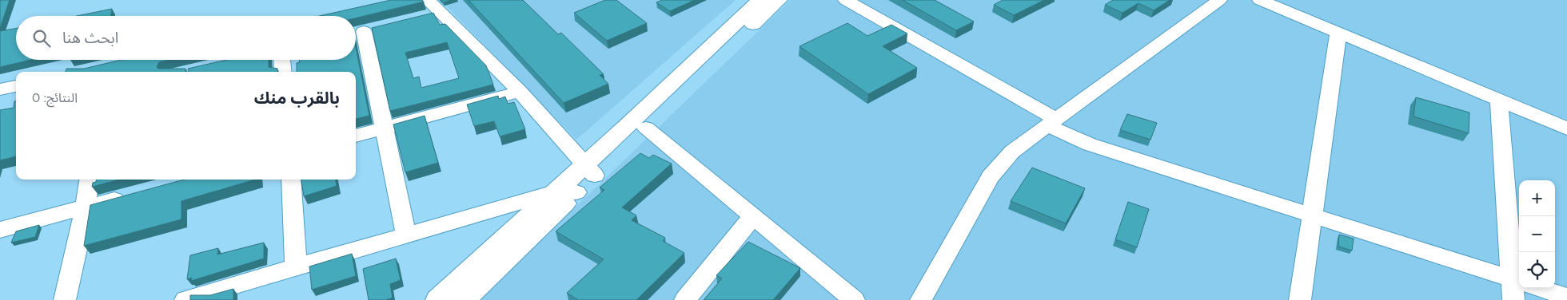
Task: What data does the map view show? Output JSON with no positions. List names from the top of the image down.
{
  "page": {
    "search": "ابحث هنا",
    "heading": ["بالقرب منك", "النتائج: 0"],
    "map_buttons": ["+", "−"]
  }
}
